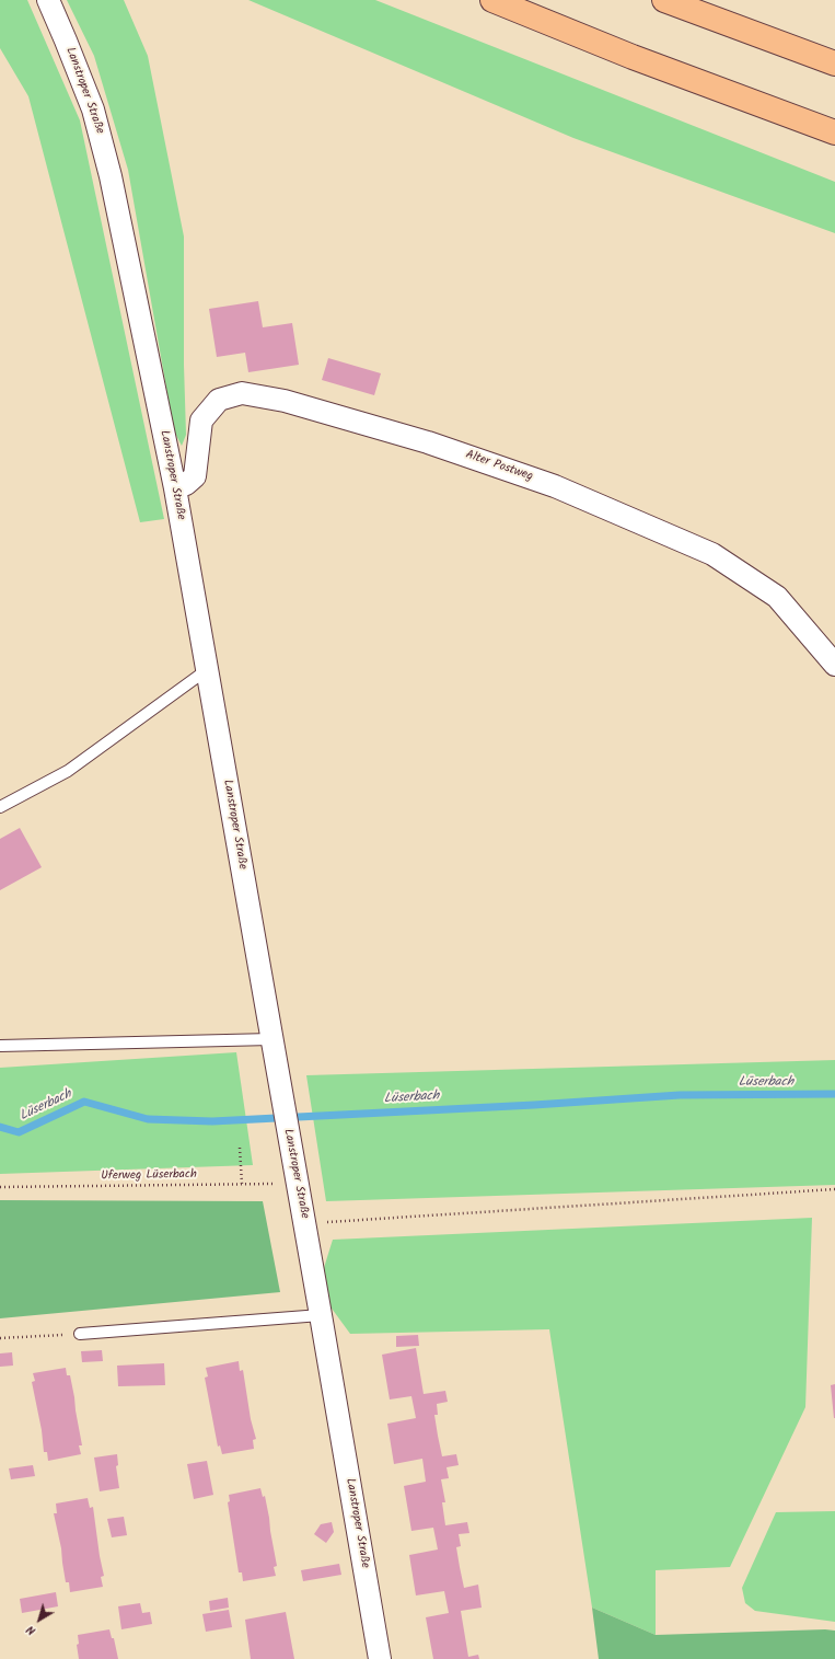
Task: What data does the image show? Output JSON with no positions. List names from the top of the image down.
{
  "streets": {
    "street": ["Lanstroper Straße", "Alter Postweg"],
    "path": ["Uferweg Lüserbach"]
  },
  "crossings": [
    ["Lanstroper Straße", "Alter Postweg"],
    ["Lanstroper Straße", "Uferweg Lüserbach"]
  ],
  "water": ["Lüserbach"],
  "north": "bottom left"
}
